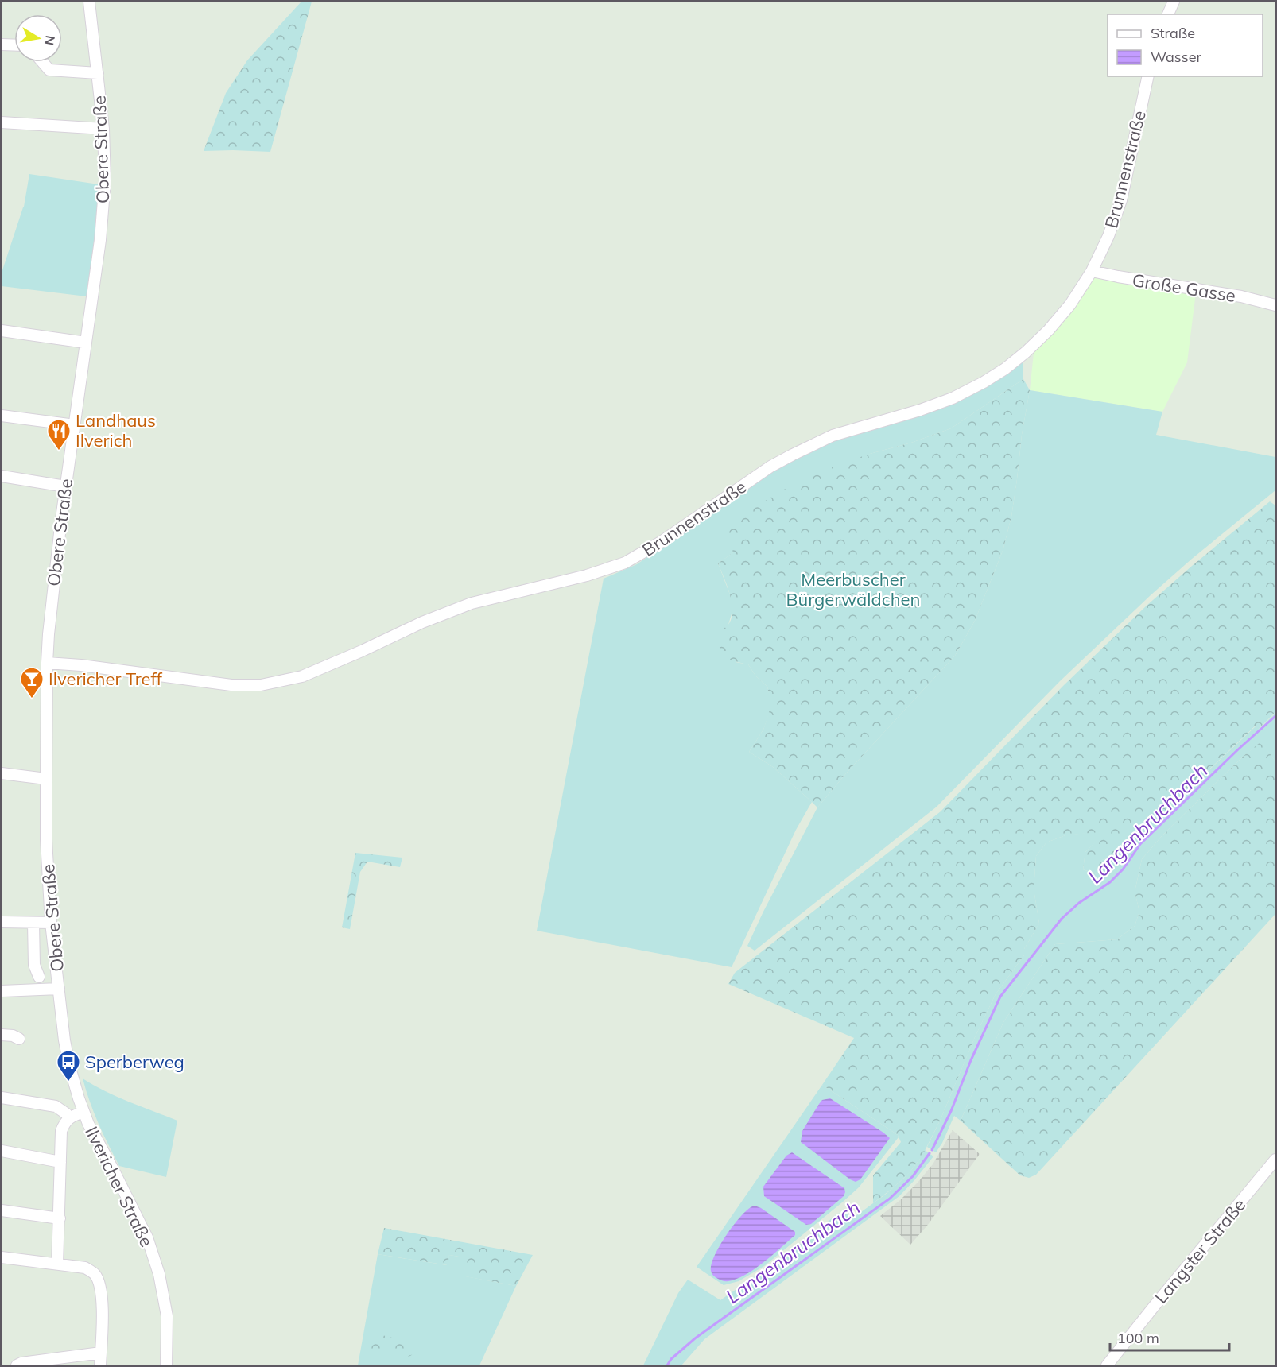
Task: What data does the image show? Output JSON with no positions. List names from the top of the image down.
{
  "streets": {
    "street": [
      "Obere Straße",
      "Brunnenstraße",
      "Große Gasse",
      "Ilvericher Straße",
      "Langster Straße"
    ]
  },
  "crossings": [
    ["Obere Straße", "Brunnenstraße"],
    ["Obere Straße", "Ilvericher Straße"],
    ["Brunnenstraße", "Große Gasse"]
  ],
  "water": ["Langenbruchbach"],
  "parks": ["Meerbuscher Bürgerwäldchen"],
  "places": {
    "restaurant": ["Landhaus Ilverich"],
    "bar": ["Ilvericher Treff"],
    "bus stop": ["Sperberweg"]
  },
  "legend": ["Straße", "Wasser"],
  "scale_bar": "100 m",
  "north": "right"
}
